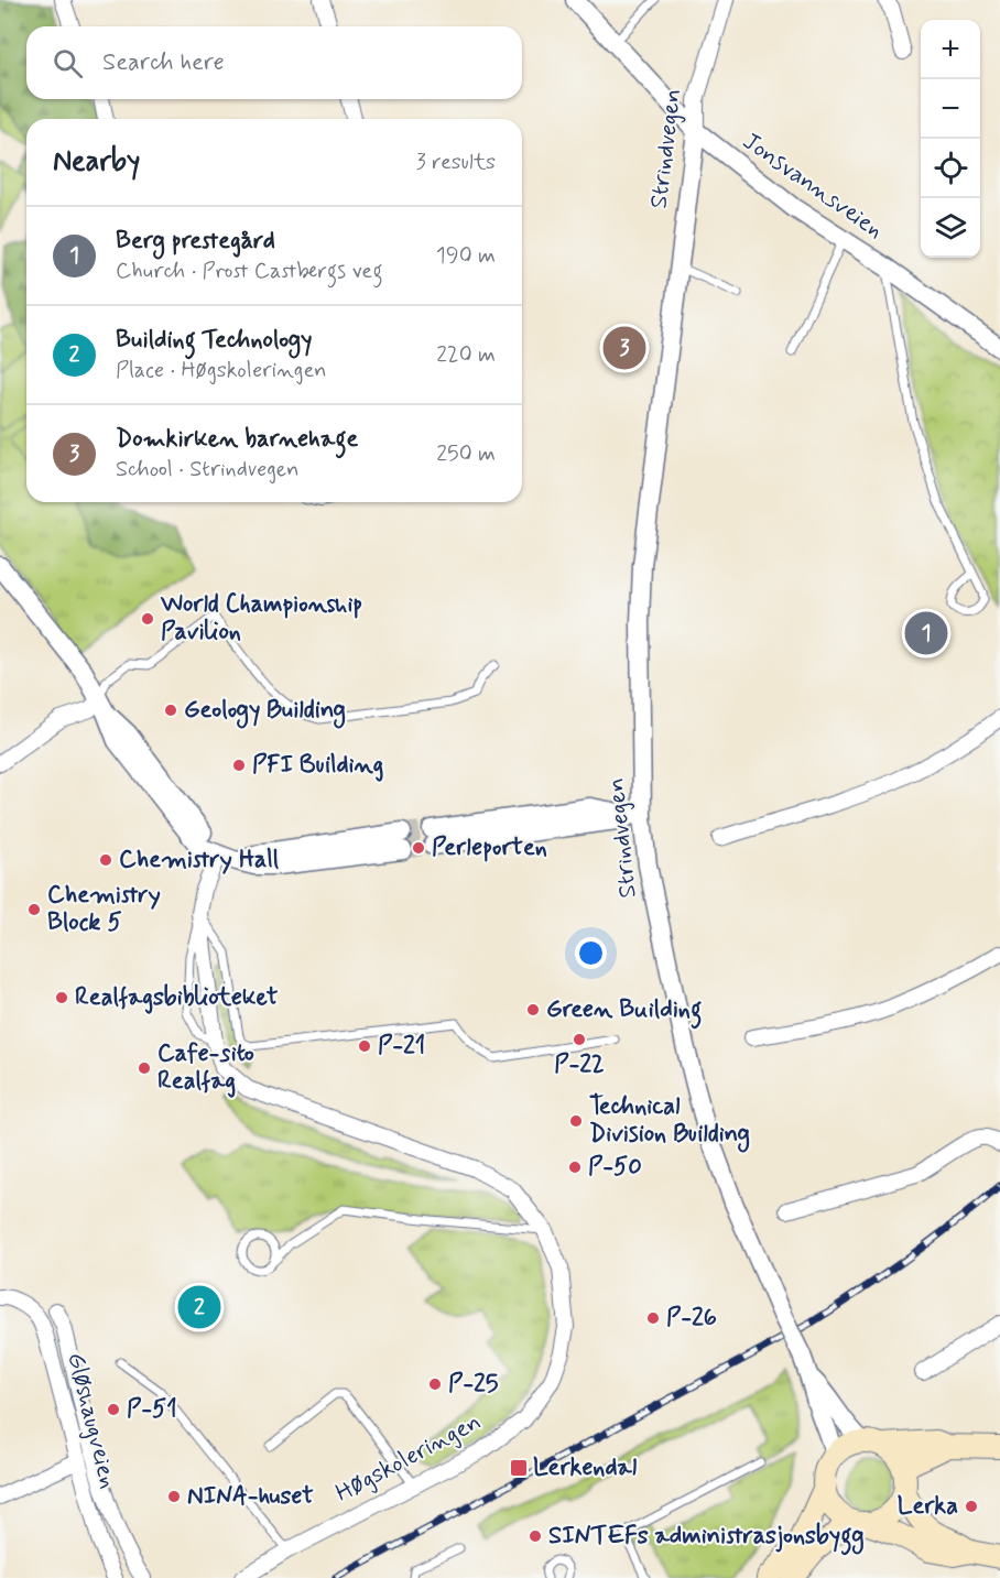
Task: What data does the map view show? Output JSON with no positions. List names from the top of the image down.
{
  "streets": {
    "street": [
      "Strindvegen",
      "Jonsvannsveien",
      "Gløshaugveien",
      "Høgskoleringen"
    ]
  },
  "crossings": [
    ["Strindvegen", "Jonsvannsveien"]
  ],
  "places": {
    "other": [
      "World Championship Pavilion",
      "Geology Building",
      "PFI Building",
      "Perleporten",
      "Chemistry Hall",
      "Chemistry Block 5",
      "Realfagsbiblioteket",
      "Green Building",
      "P-22",
      "P-21",
      "Cafe-sito Realfag",
      "Technical Division Building",
      "P-50",
      "P-26",
      "P-25",
      "P-51",
      "NINA-huset",
      "Lerka",
      "SINTEFs administrasjonsbygg"
    ],
    "transit": ["Lerkendal"]
  },
  "page": {
    "map_buttons": ["+", "−"],
    "search": "Search here",
    "heading": ["Nearby", "3 results"],
    "list": [
      {
        "mark": "1",
        "name": "Berg prestegård",
        "note": "Church · Prost Castbergs veg",
        "value": "190 m"
      },
      {
        "mark": "2",
        "name": "Building Technology",
        "note": "Place · Høgskoleringen",
        "value": "220 m"
      },
      {
        "mark": "3",
        "name": "Domkirken barnehage",
        "note": "School · Strindvegen",
        "value": "250 m"
      }
    ],
    "pins": ["3", "1", "2"]
  }
}
